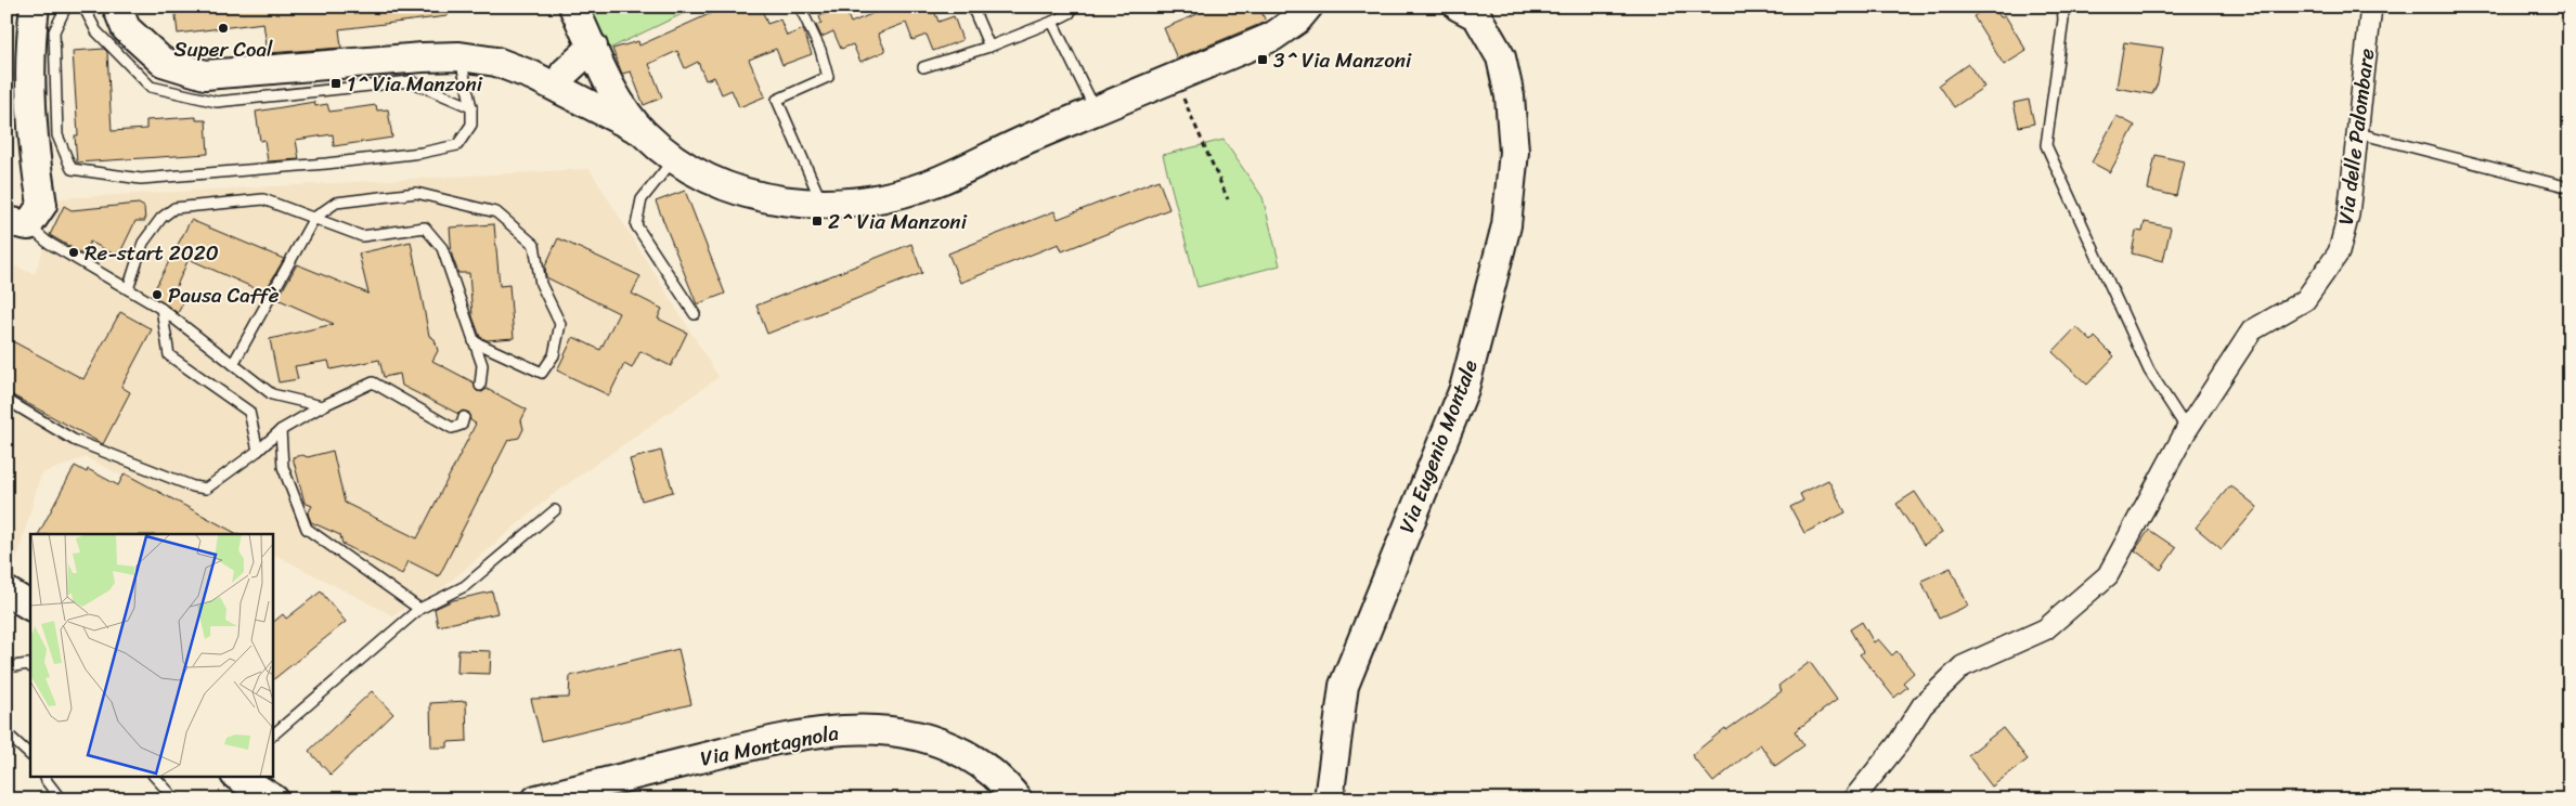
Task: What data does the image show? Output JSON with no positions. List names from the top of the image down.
{
  "streets": {
    "street": ["Via delle Palombare", "Via Eugenio Montale", "Via Montagnola"]
  },
  "places": {
    "other": ["Super Coal", "Re-start 2020", "Pausa Caffè"],
    "transit": ["3^ Via Manzoni", "1^ Via Manzoni", "2^ Via Manzoni"]
  }
}
